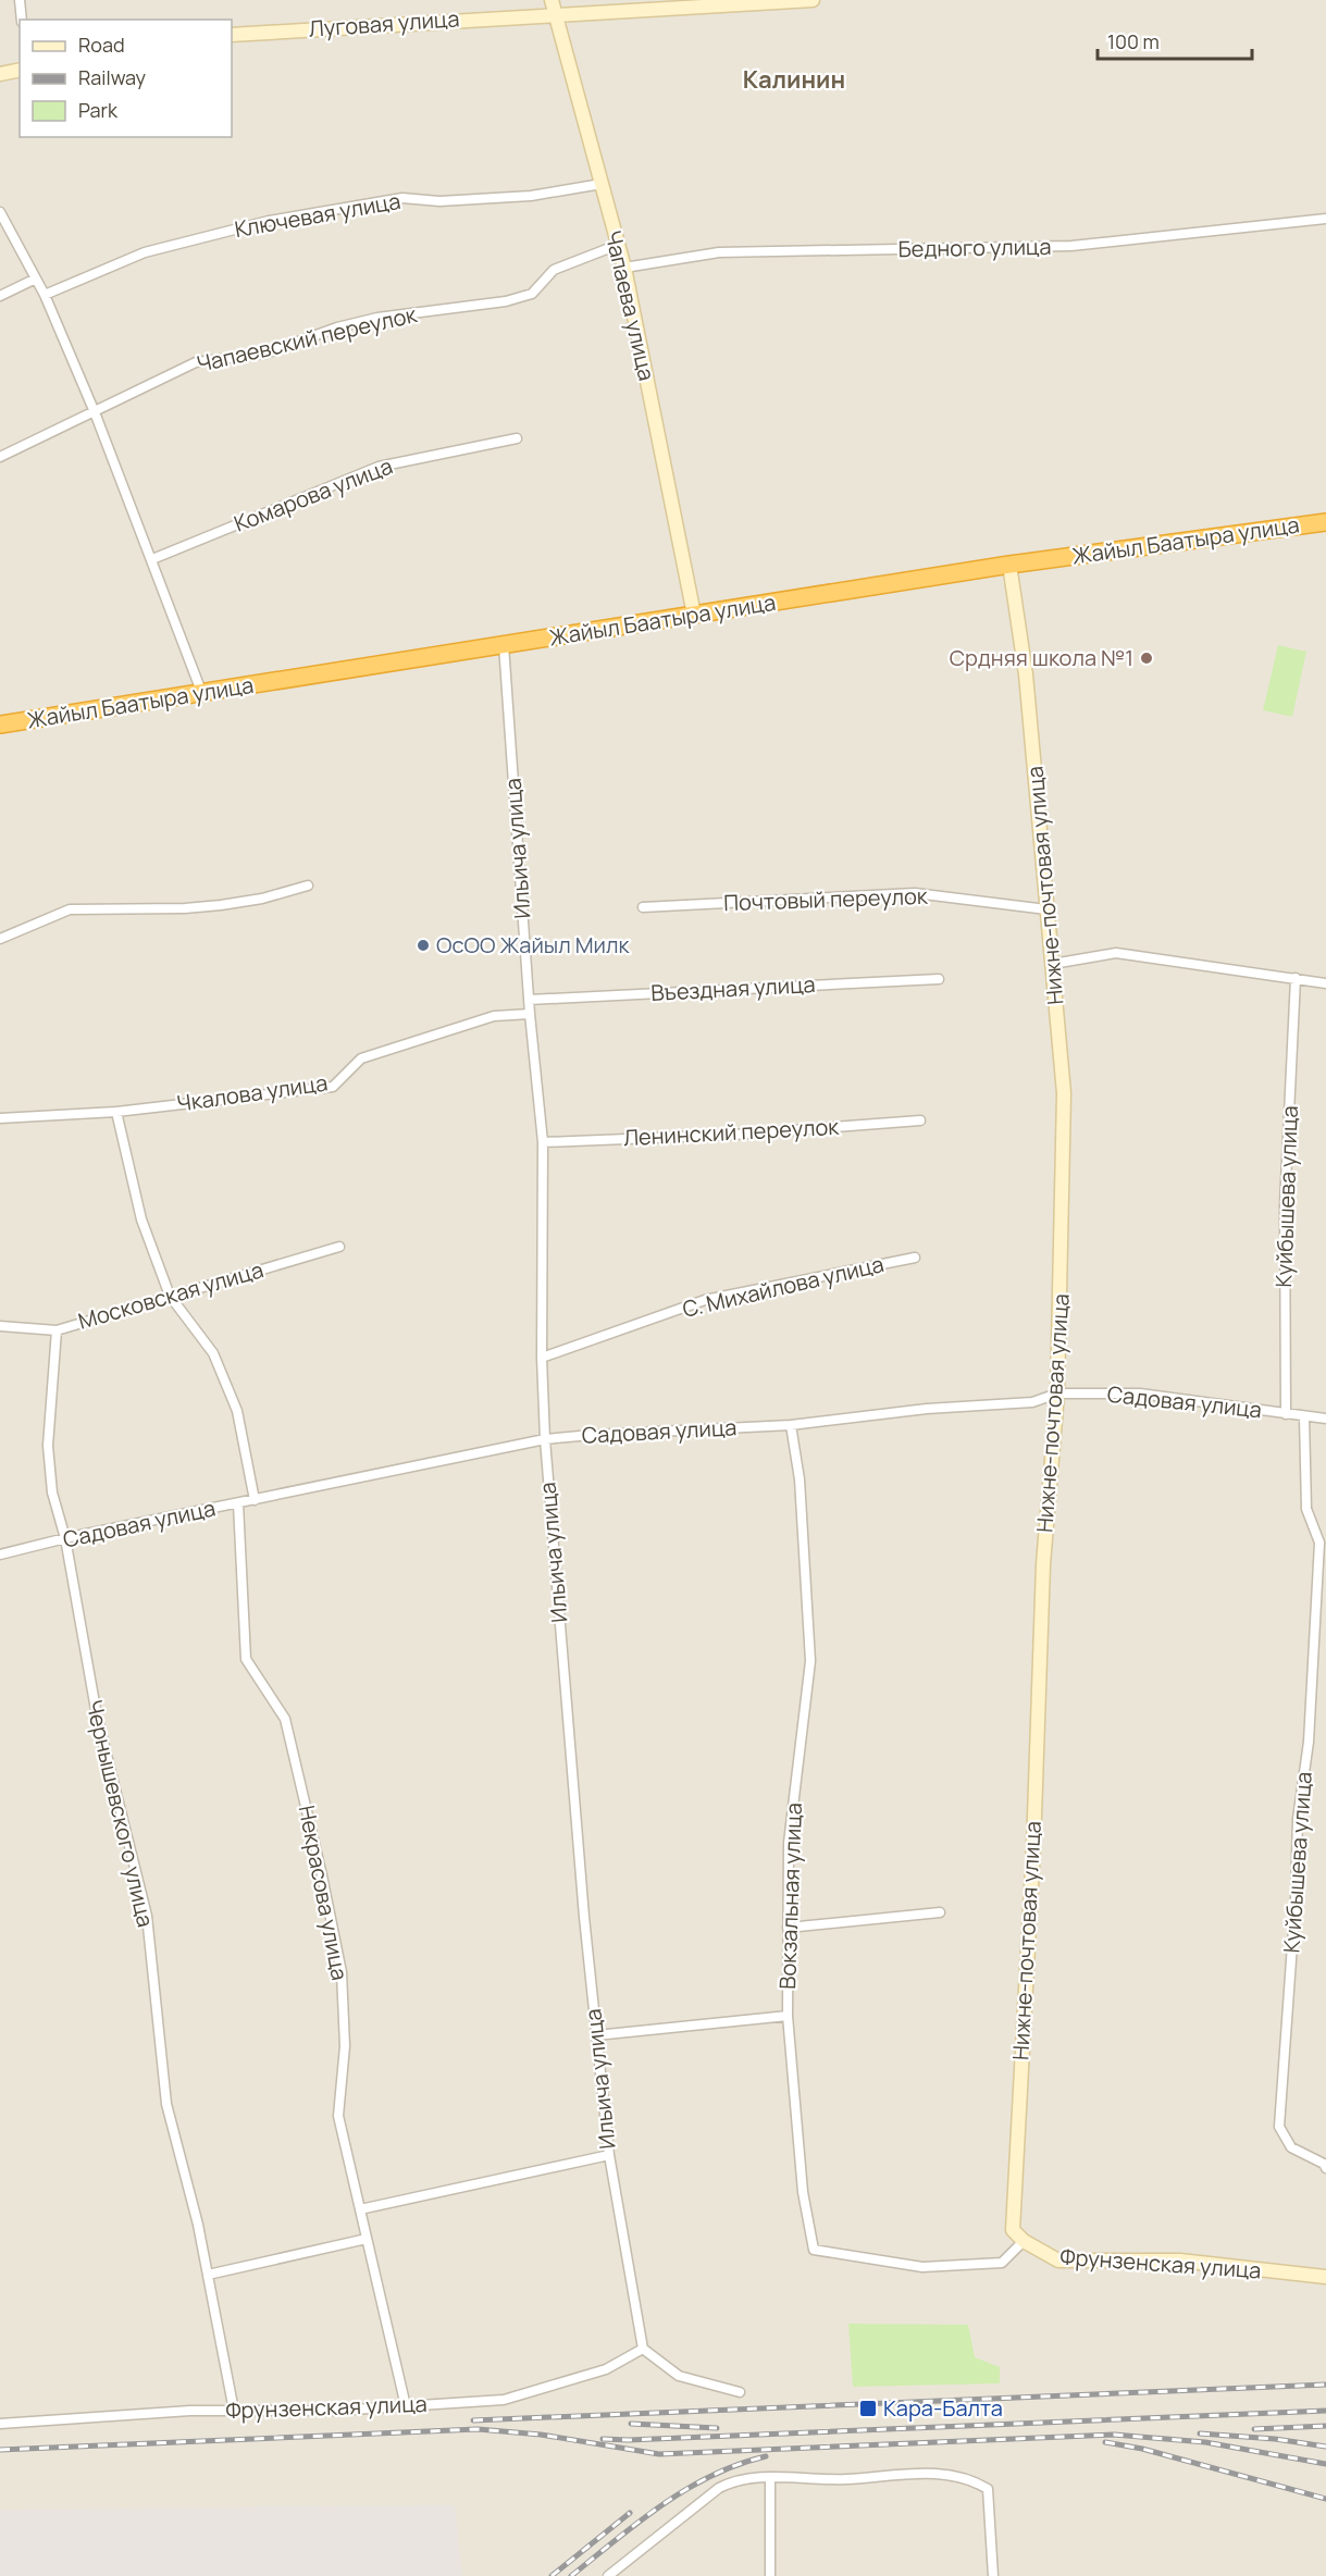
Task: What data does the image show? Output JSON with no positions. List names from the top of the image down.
{
  "streets": {
    "highway": ["Жайыл Баатыра улица"],
    "street": [
      "Луговая улица",
      "Ключевая улица",
      "Бедного улица",
      "Чапаева улица",
      "Чапаевский переулок",
      "Комарова улица",
      "Ильича улица",
      "Нижне-почтовая улица",
      "Почтовый переулок",
      "Въездная улица",
      "Чкалова улица",
      "Ленинский переулок",
      "Куйбышева улица",
      "С. Михайлова улица",
      "Московская улица",
      "Садовая улица",
      "Чернышевского улица",
      "Некрасова улица",
      "Вокзальная улица",
      "Фрунзенская улица"
    ]
  },
  "crossings": [
    ["Луговая улица", "Чапаева улица"],
    ["Ключевая улица", "Чапаева улица"],
    ["Бедного улица", "Чапаева улица"],
    ["Чапаева улица", "Чапаевский переулок"],
    ["Чапаева улица", "Жайыл Баатыра улица"],
    ["Жайыл Баатыра улица", "Ильича улица"],
    ["Жайыл Баатыра улица", "Нижне-почтовая улица"],
    ["Ильича улица", "Въездная улица"],
    ["Ильича улица", "Чкалова улица"],
    ["Ильича улица", "Ленинский переулок"],
    ["Ильича улица", "С. Михайлова улица"],
    ["Ильича улица", "Садовая улица"],
    ["Ильича улица", "Фрунзенская улица"],
    ["Нижне-почтовая улица", "Почтовый переулок"],
    ["Нижне-почтовая улица", "Садовая улица"],
    ["Нижне-почтовая улица", "Вокзальная улица"],
    ["Нижне-почтовая улица", "Фрунзенская улица"],
    ["Куйбышева улица", "Садовая улица"],
    ["Московская улица", "Чернышевского улица"],
    ["Садовая улица", "Чернышевского улица"],
    ["Садовая улица", "Некрасова улица"],
    ["Садовая улица", "Вокзальная улица"],
    ["Чернышевского улица", "Фрунзенская улица"],
    ["Некрасова улица", "Фрунзенская улица"],
    ["Вокзальная улица", "Фрунзенская улица"]
  ],
  "districts": ["Калинин"],
  "places": {
    "other": ["Срдняя школа №1", "ОсОО Жайыл Милк"],
    "transit": ["Кара-Балта"]
  },
  "legend": ["Road", "Railway", "Park"],
  "scale_bar": "100 m"
}
